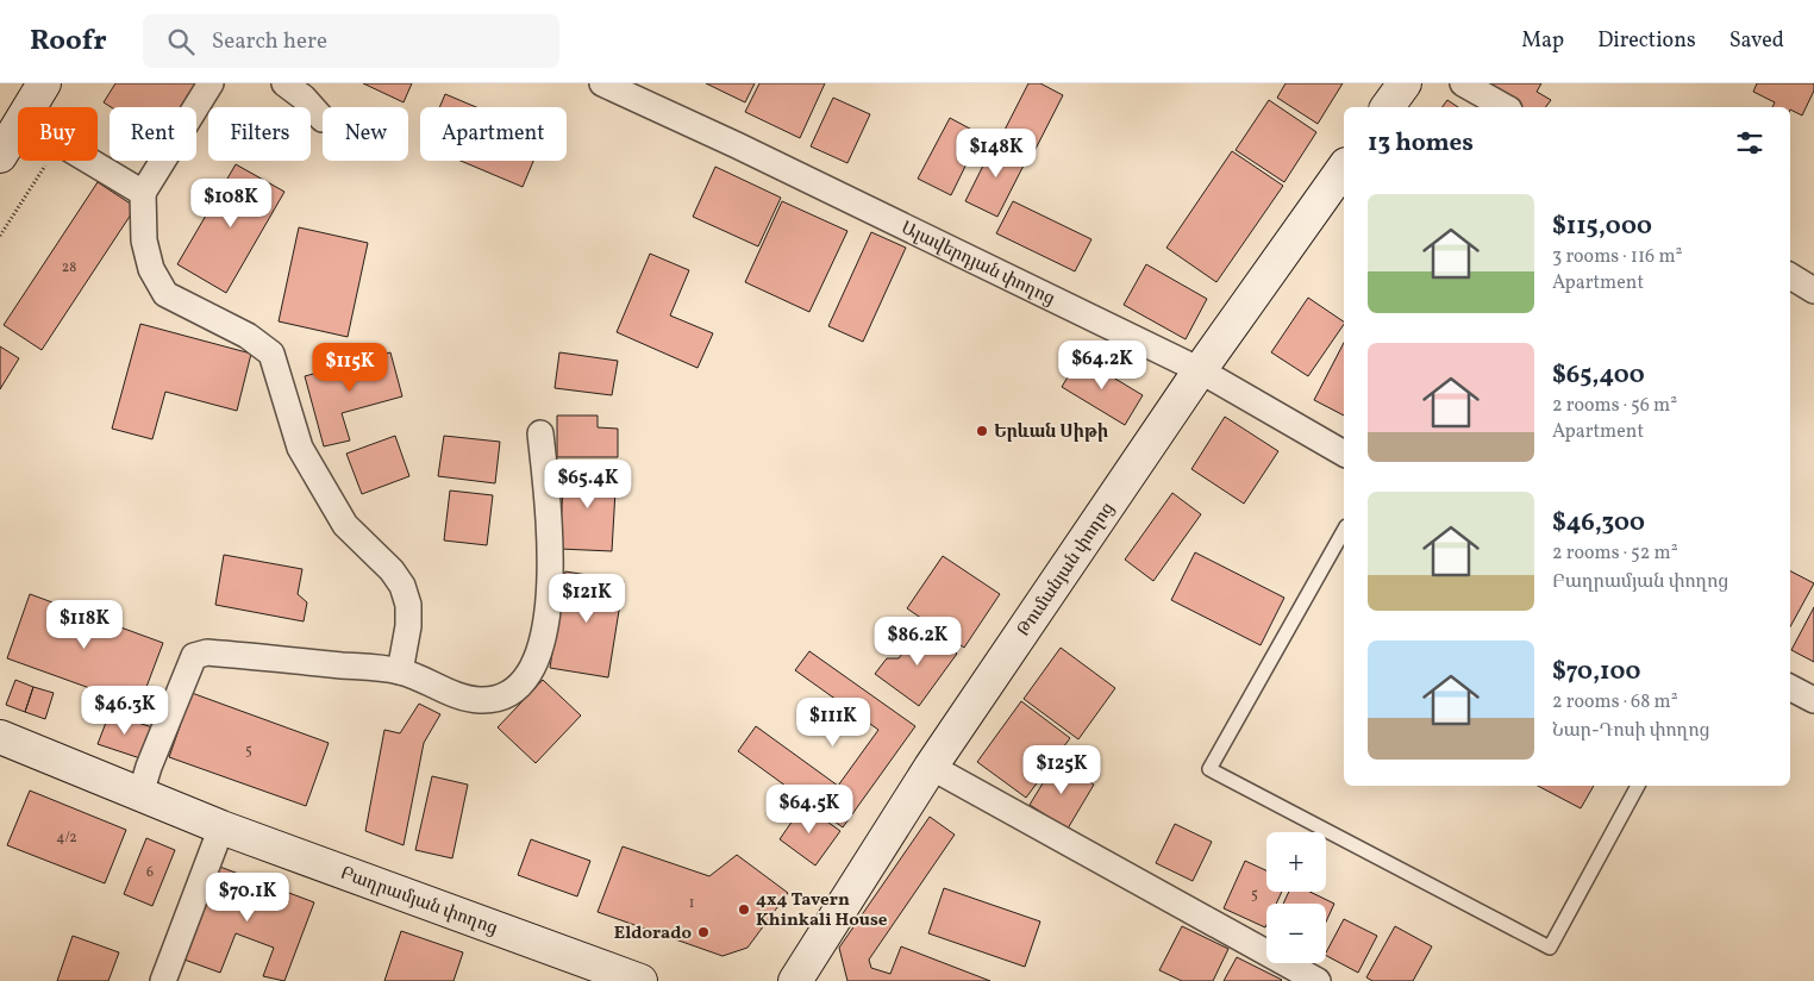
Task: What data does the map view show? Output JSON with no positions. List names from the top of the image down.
{
  "streets": {
    "main road": ["Թումանյան փողոց", "Բաղրամյան փողոց"],
    "street": ["Ալավերդյան փողոց"]
  },
  "crossings": [
    ["Ալավերդյան փողոց", "Թումանյան փողոց"]
  ],
  "places": ["Երևան Սիթի", "4x4 Tavern Khinkali House", "Eldorado"],
  "house_numbers": [
    "28",
    "5",
    "4/2",
    "6",
    "5",
    "1"
  ],
  "page": {
    "header": "Roofr",
    "search": "Search here",
    "nav": ["Map", "Directions", "Saved"],
    "chip": [
      "Buy",
      "Rent",
      "Filters",
      "New",
      "Apartment"
    ],
    "heading": "13 homes",
    "price": [
      "$148K",
      "$108K",
      "$64.2K",
      "$115K",
      "$65.4K",
      "$121K",
      "$118K",
      "$86.2K",
      "$46.3K",
      "$111K",
      "$125K",
      "$64.5K",
      "$70.1K"
    ],
    "list": [
      {
        "name": "$115,000",
        "note": "3 rooms · 116 m² · Apartment"
      },
      {
        "name": "$65,400",
        "note": "2 rooms · 56 m² · Apartment"
      },
      {
        "name": "$46,300",
        "note": "2 rooms · 52 m² · Բաղրամյան փողոց"
      },
      {
        "name": "$70,100",
        "note": "2 rooms · 68 m² · Նար-Դոսի փողոց"
      }
    ],
    "map_buttons": ["+", "−"]
  }
}
